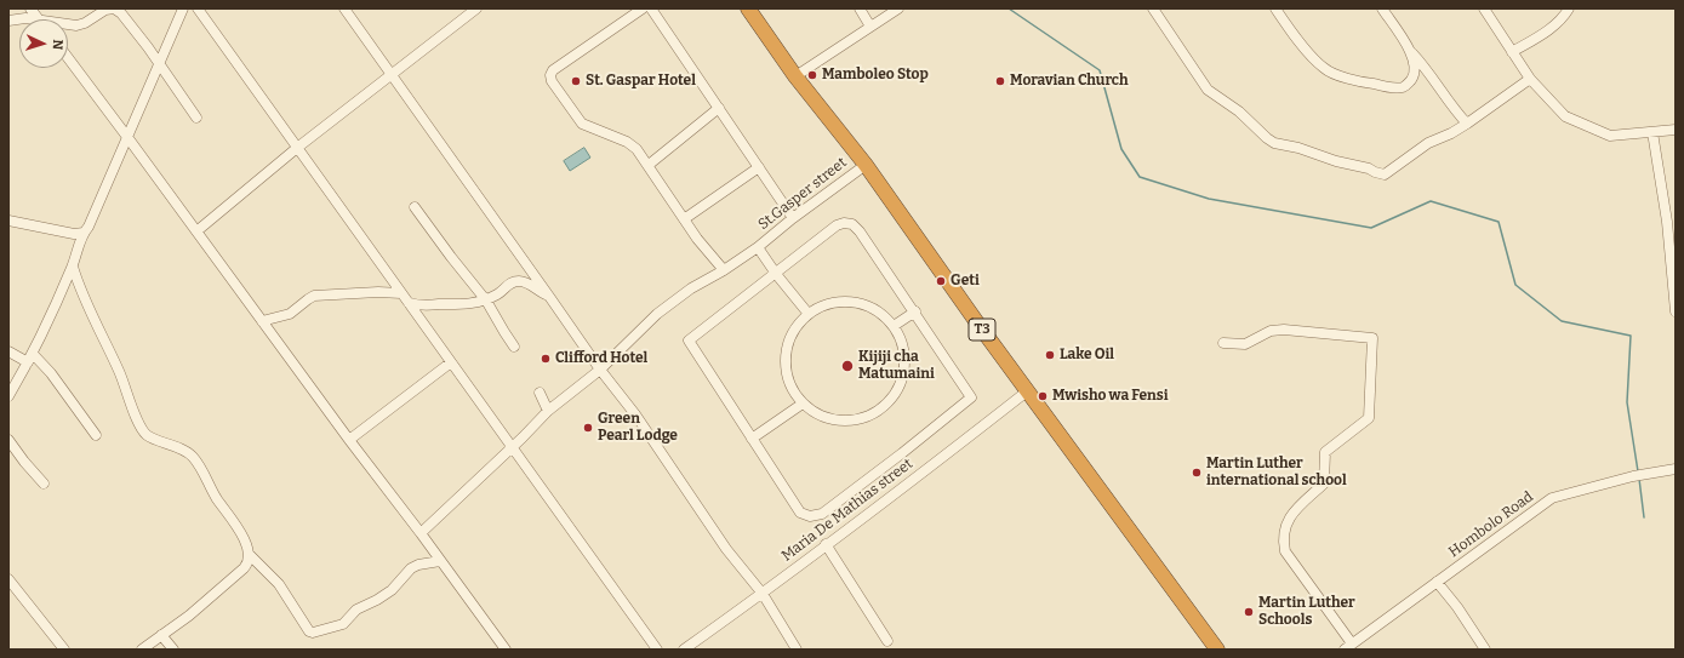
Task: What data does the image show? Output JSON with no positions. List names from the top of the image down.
{
  "streets": {
    "highway": ["T3"],
    "street": ["St.Gasper street", "Maria De Mathias street", "Hombolo Road"]
  },
  "crossings": [
    ["St.Gasper street", "T3"],
    ["T3", "Maria De Mathias street"]
  ],
  "places": [
    "Mamboleo Stop",
    "St. Gaspar Hotel",
    "Moravian Church",
    "Geti",
    "Lake Oil",
    "Clifford Hotel",
    "Kijiji cha Matumaini",
    "Mwisho wa Fensi",
    "Green Pearl Lodge",
    "Martin Luther international school",
    "Martin Luther Schools"
  ],
  "north": "right"
}
